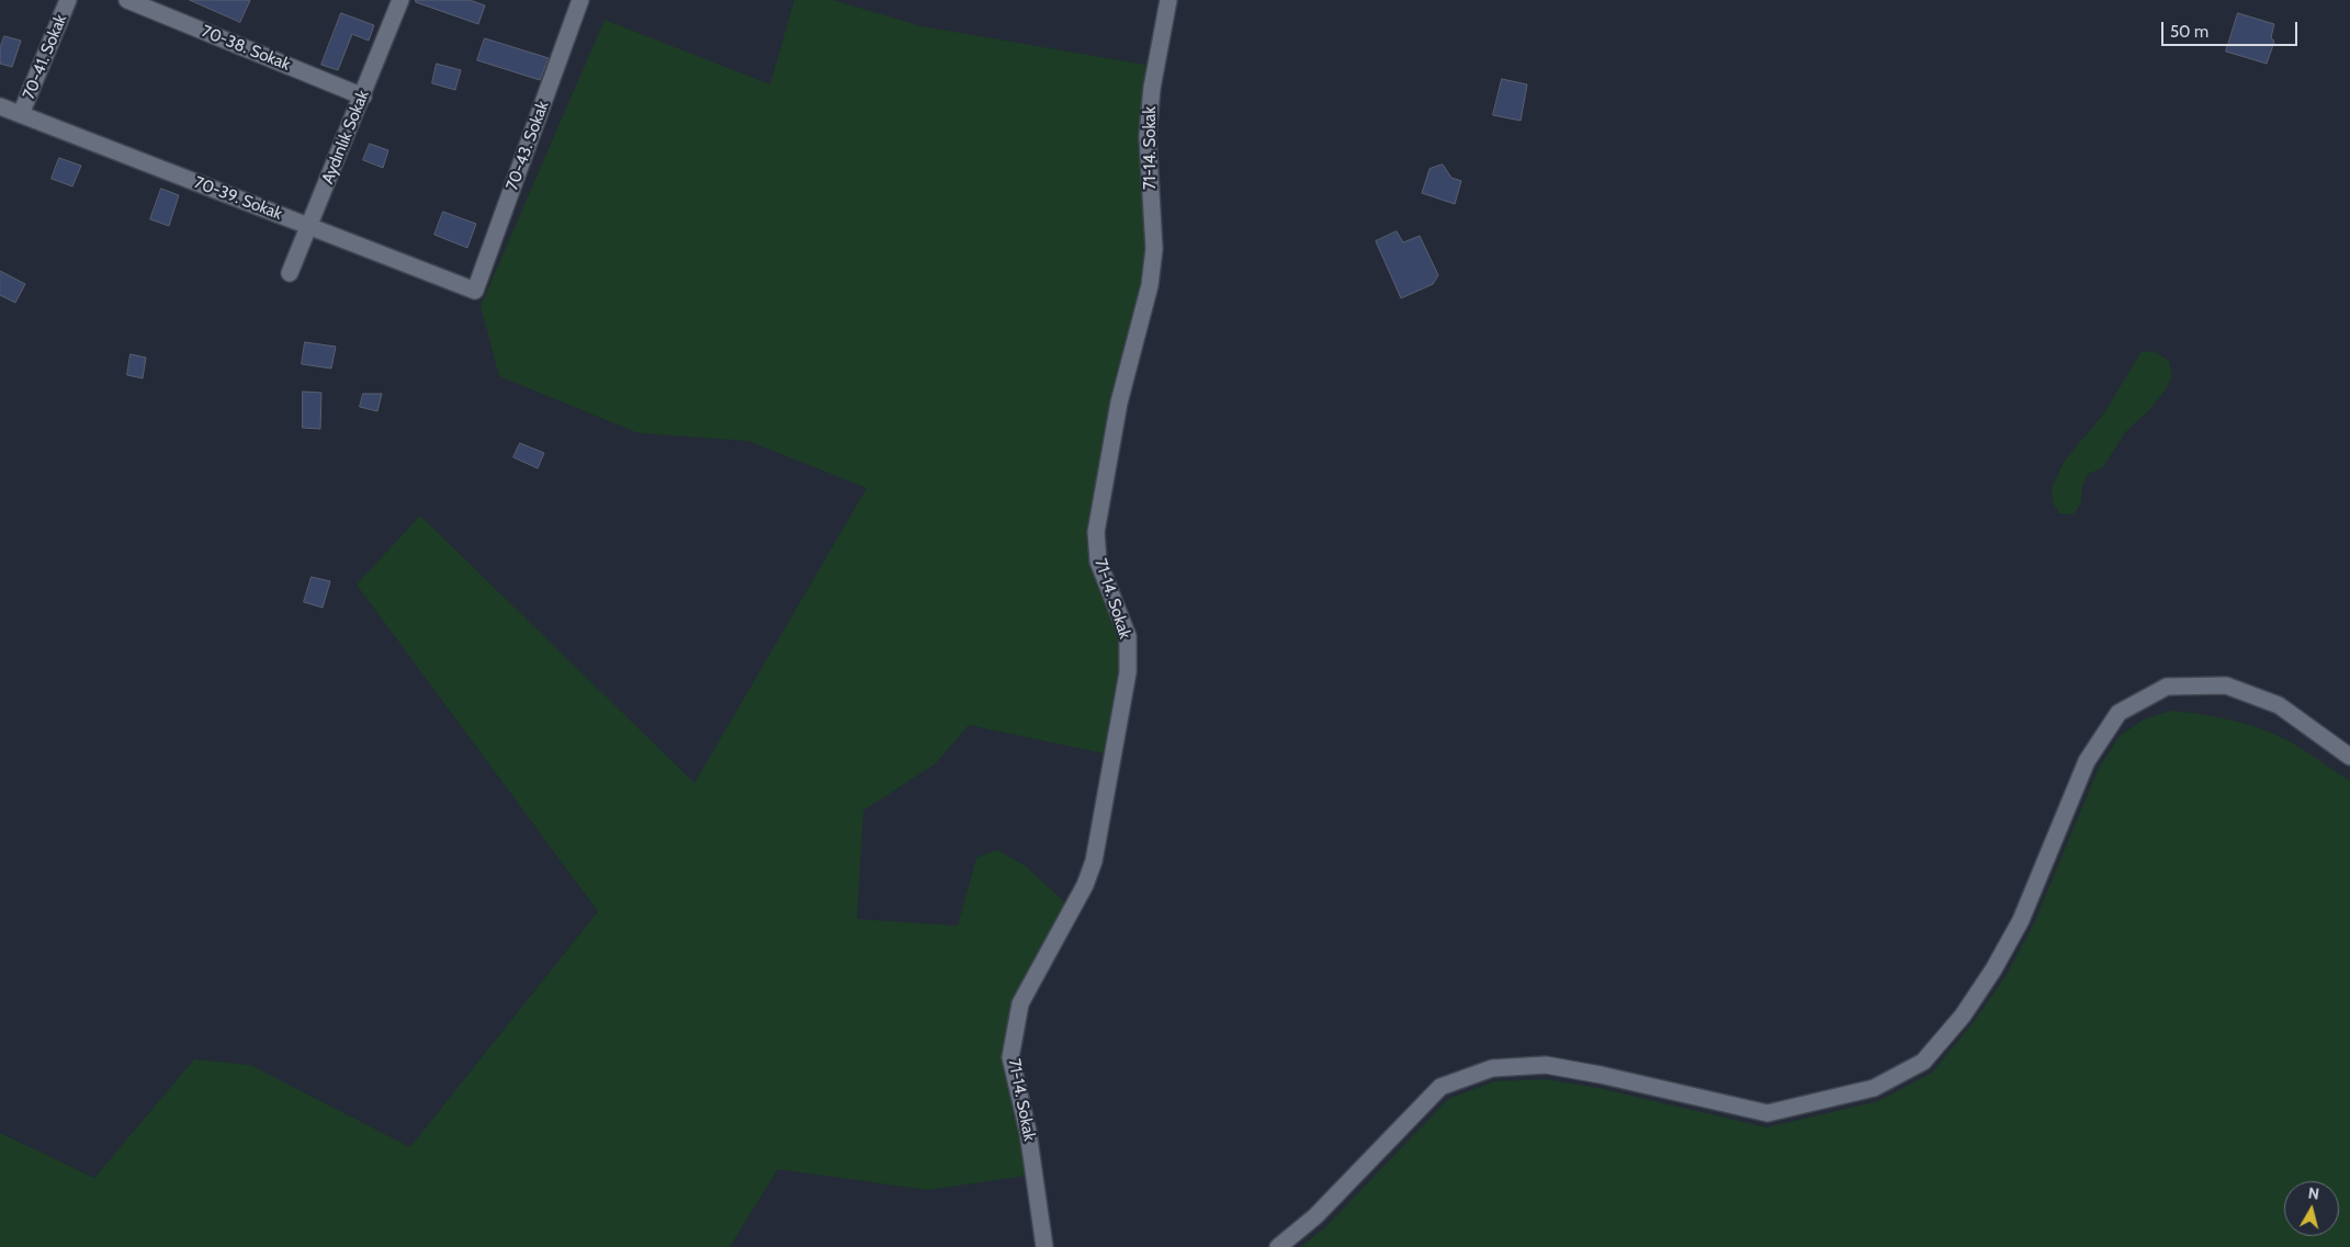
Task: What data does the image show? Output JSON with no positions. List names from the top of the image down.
{
  "streets": {
    "street": [
      "70-38. Sokak",
      "70-41. Sokak",
      "Aydınlık Sokak",
      "70-43. Sokak",
      "71-14. Sokak",
      "70-39. Sokak"
    ]
  },
  "crossings": [
    ["70-38. Sokak", "Aydınlık Sokak"],
    ["70-41. Sokak", "70-39. Sokak"],
    ["Aydınlık Sokak", "70-39. Sokak"],
    ["70-43. Sokak", "70-39. Sokak"]
  ],
  "scale_bar": "50 m",
  "north": "top"
}
